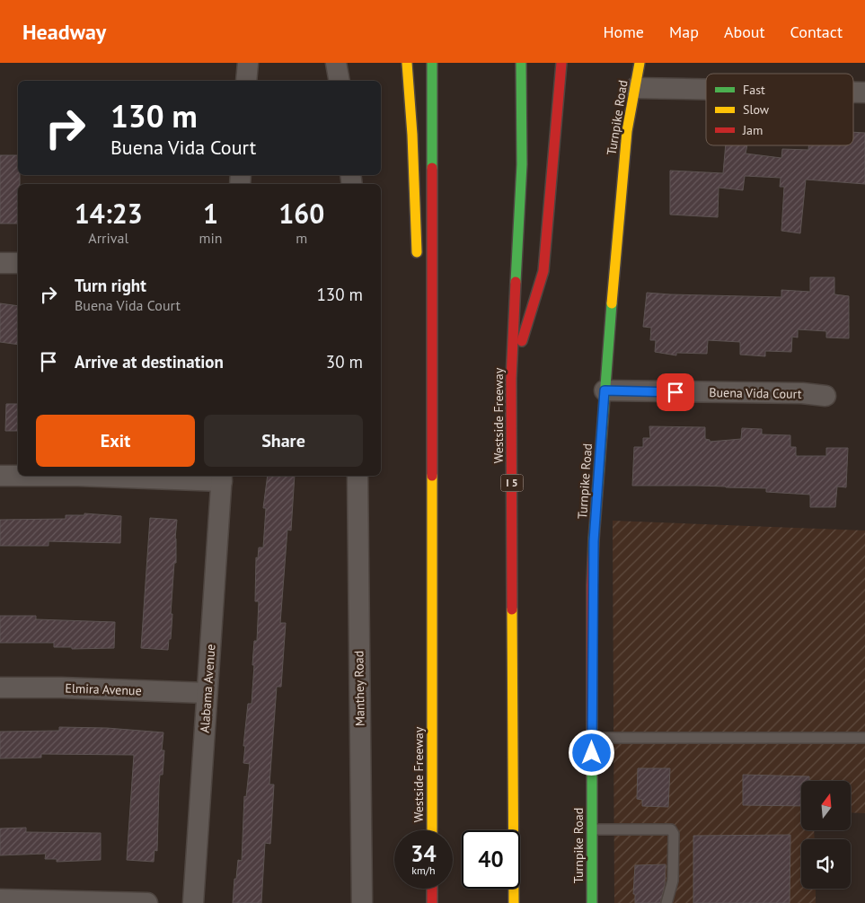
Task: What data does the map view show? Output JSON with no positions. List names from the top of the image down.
{
  "streets": {
    "main road": ["Turnpike Road", "Westside Freeway", "I 5"],
    "street": [
      "Buena Vida Court",
      "Alabama Avenue",
      "Manthey Road",
      "Elmira Avenue"
    ]
  },
  "crossings": [
    ["Turnpike Road", "Buena Vida Court"],
    ["Alabama Avenue", "Elmira Avenue"]
  ],
  "legend": ["Fast", "Slow", "Jam"],
  "north": "top",
  "page": {
    "header": "Headway",
    "nav": [
      "Home",
      "Map",
      "About",
      "Contact"
    ],
    "turn": ["130 m", "Buena Vida Court"],
    "eta": [
      "14:23",
      "Arrival",
      "1",
      "min",
      "160",
      "m"
    ],
    "list": [
      {
        "name": "Turn right",
        "note": "Buena Vida Court",
        "value": "130 m"
      },
      {
        "name": "Arrive at destination",
        "value": "30 m"
      }
    ],
    "buttons": ["Exit", "Share"],
    "speed": "34 km/h",
    "limit": "40"
  }
}
